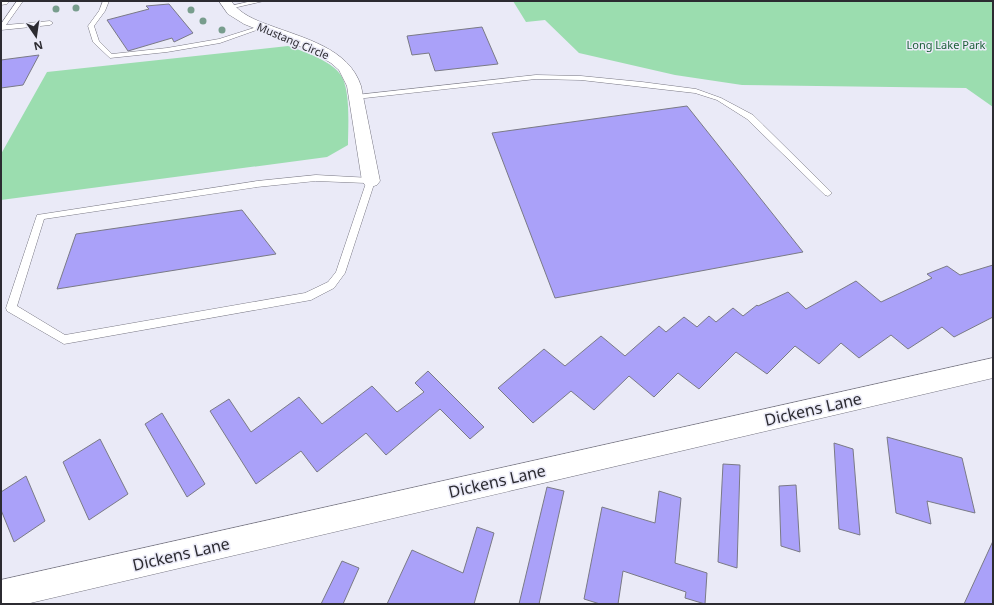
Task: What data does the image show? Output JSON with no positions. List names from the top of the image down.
{
  "streets": {
    "street": ["Mustang Circle", "Dickens Lane"]
  },
  "parks": ["Long Lake Park"],
  "north": "bottom"
}
